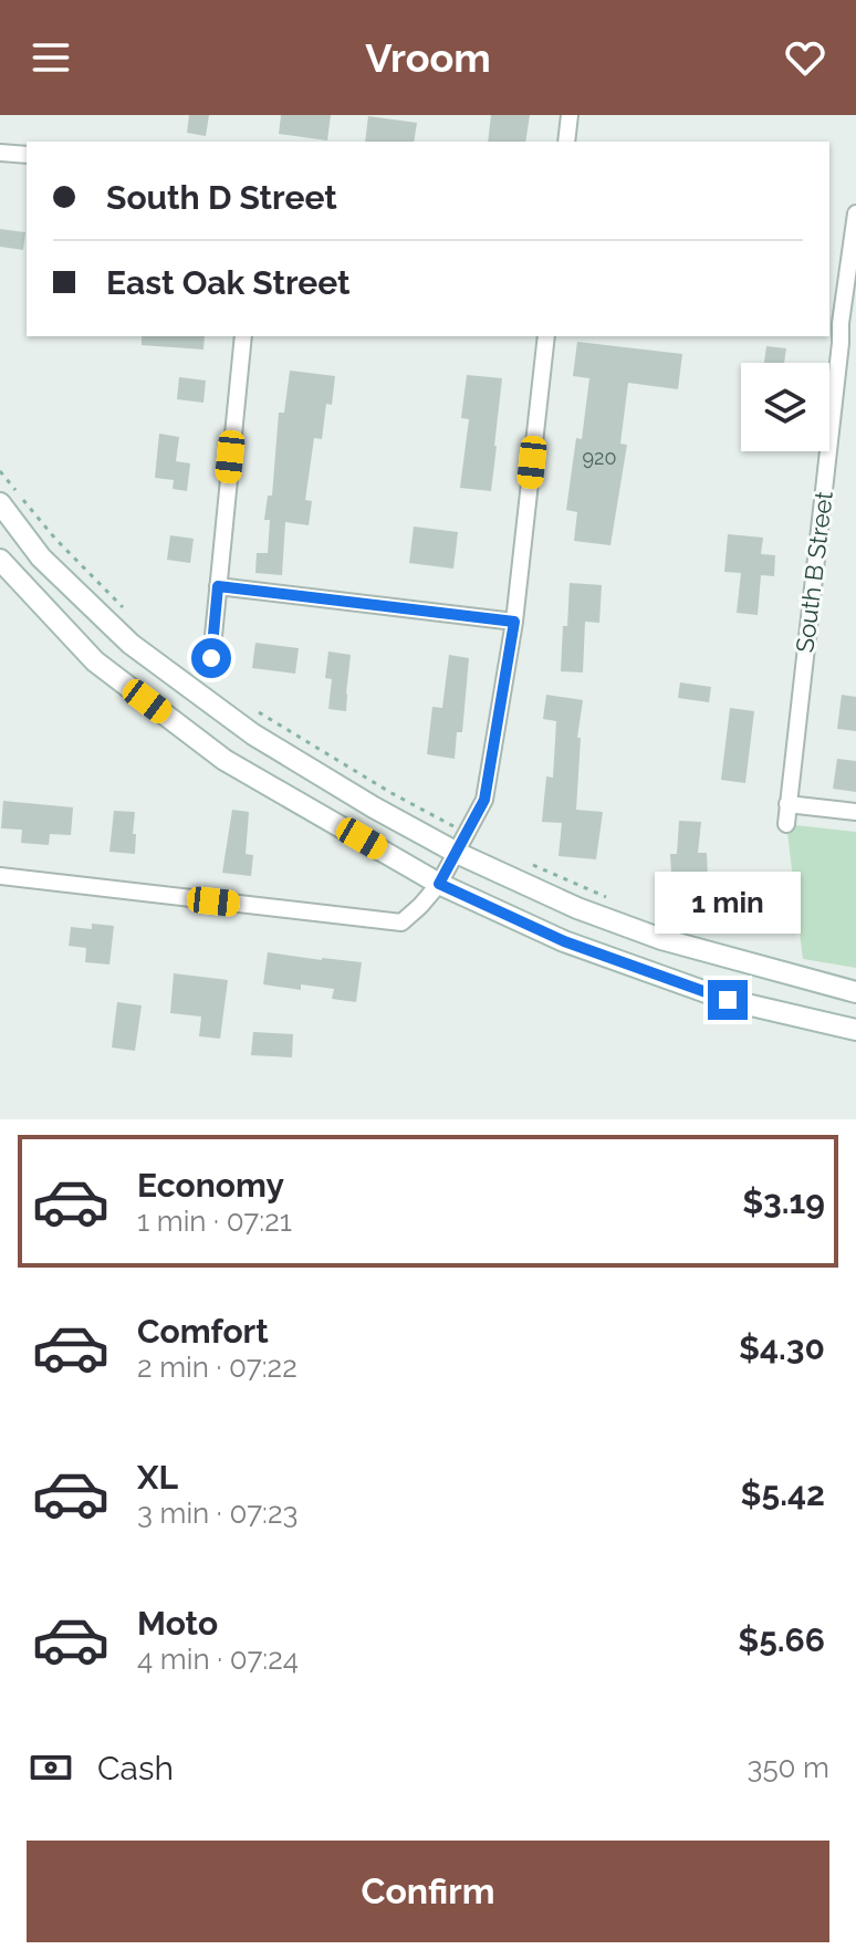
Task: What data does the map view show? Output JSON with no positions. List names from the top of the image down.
{
  "streets": {
    "street": ["South B Street"]
  },
  "house_numbers": ["920"],
  "page": {
    "header": "Vroom",
    "banner": ["South D Street", "East Oak Street"],
    "bubble": "1 min",
    "list": [
      {
        "name": "Economy",
        "note": "1 min · 07:21",
        "value": "$3.19"
      },
      {
        "name": "Comfort",
        "note": "2 min · 07:22",
        "value": "$4.30"
      },
      {
        "name": "XL",
        "note": "3 min · 07:23",
        "value": "$5.42"
      },
      {
        "name": "Moto",
        "note": "4 min · 07:24",
        "value": "$5.66"
      }
    ],
    "pay": ["Cash", "350 m"],
    "buttons": "Confirm"
  }
}
